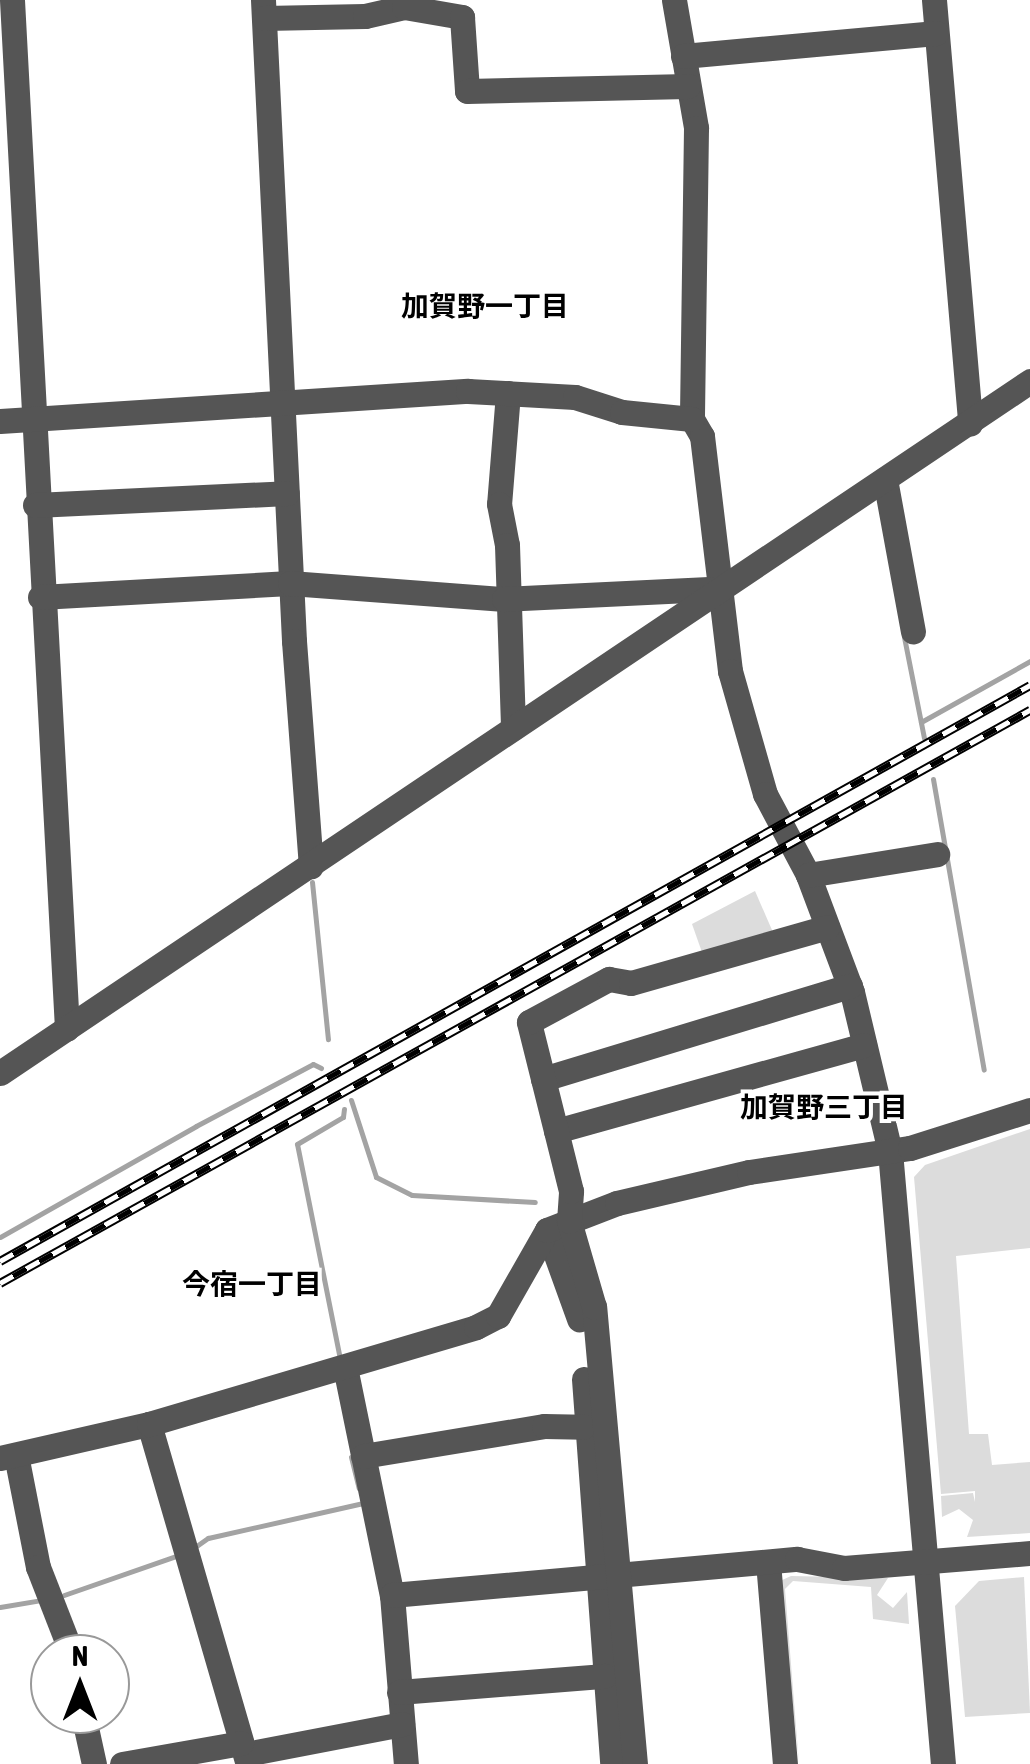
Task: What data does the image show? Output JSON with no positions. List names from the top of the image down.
{
  "districts": ["加賀野一丁目", "加賀野三丁目", "今宿一丁目"],
  "north": "top"
}
